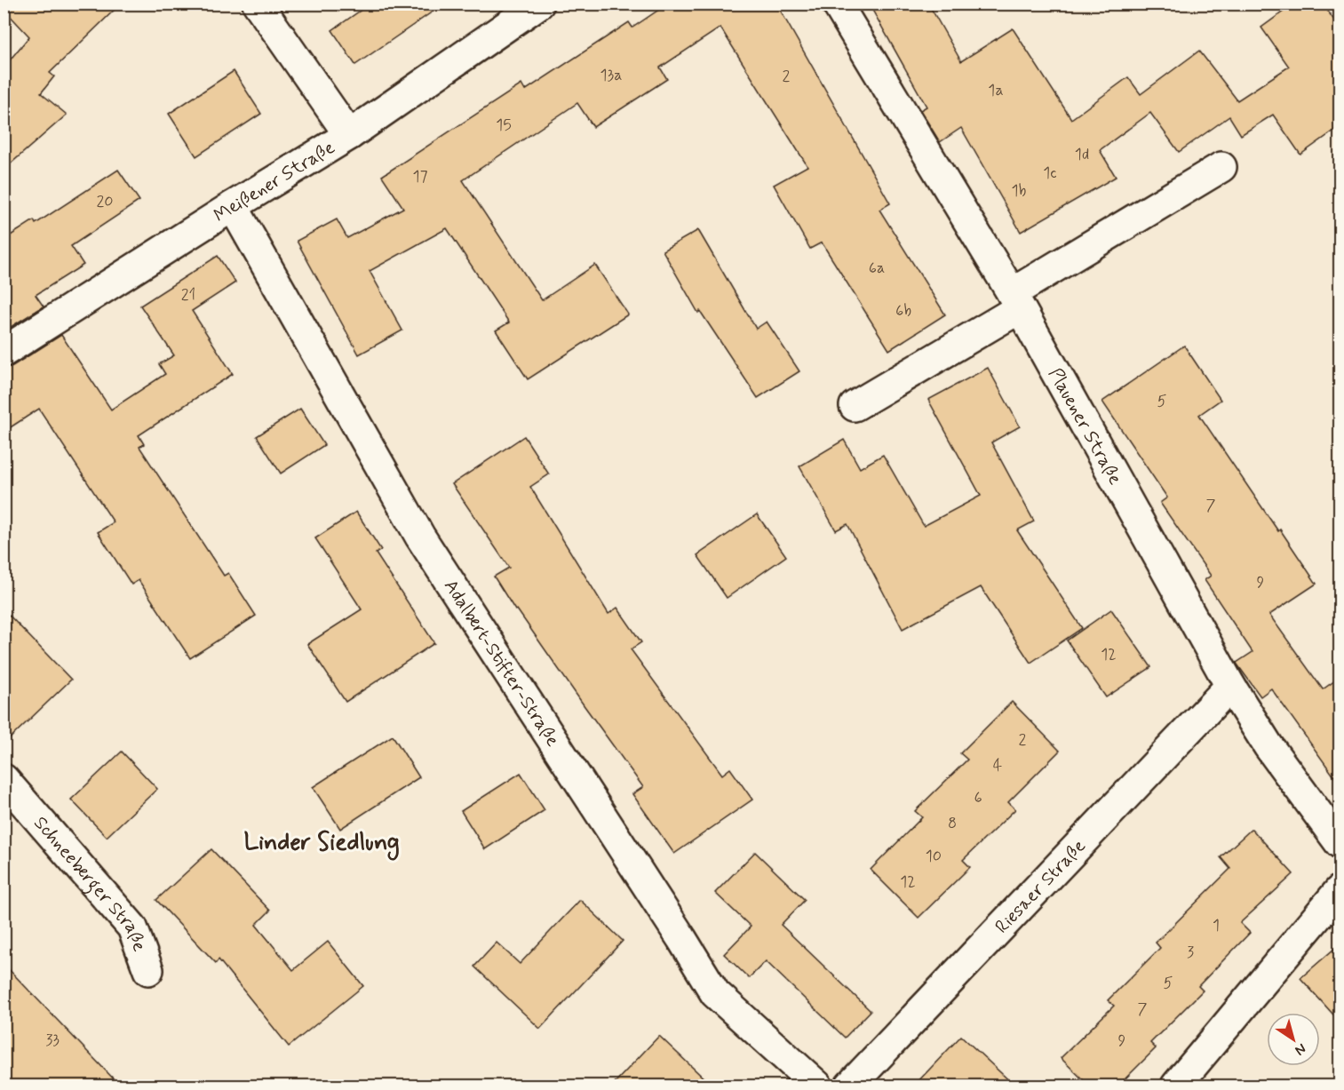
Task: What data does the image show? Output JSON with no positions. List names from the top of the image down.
{
  "streets": {
    "street": [
      "Meißener Straße",
      "Plauener Straße",
      "Adalbert-Stifter-Straße",
      "Schneeberger Straße",
      "Riesaer Straße"
    ]
  },
  "crossings": [
    ["Meißener Straße", "Adalbert-Stifter-Straße"],
    ["Plauener Straße", "Riesaer Straße"]
  ],
  "districts": ["Linder Siedlung"],
  "house_numbers": [
    "13a",
    "2",
    "1a",
    "15",
    "1d",
    "1c",
    "17",
    "1b",
    "20",
    "6a",
    "21",
    "6b",
    "5",
    "7",
    "9",
    "12",
    "2",
    "4",
    "6",
    "8",
    "10",
    "12",
    "1",
    "3",
    "5",
    "7",
    "33",
    "9"
  ],
  "north": "bottom right"
}
